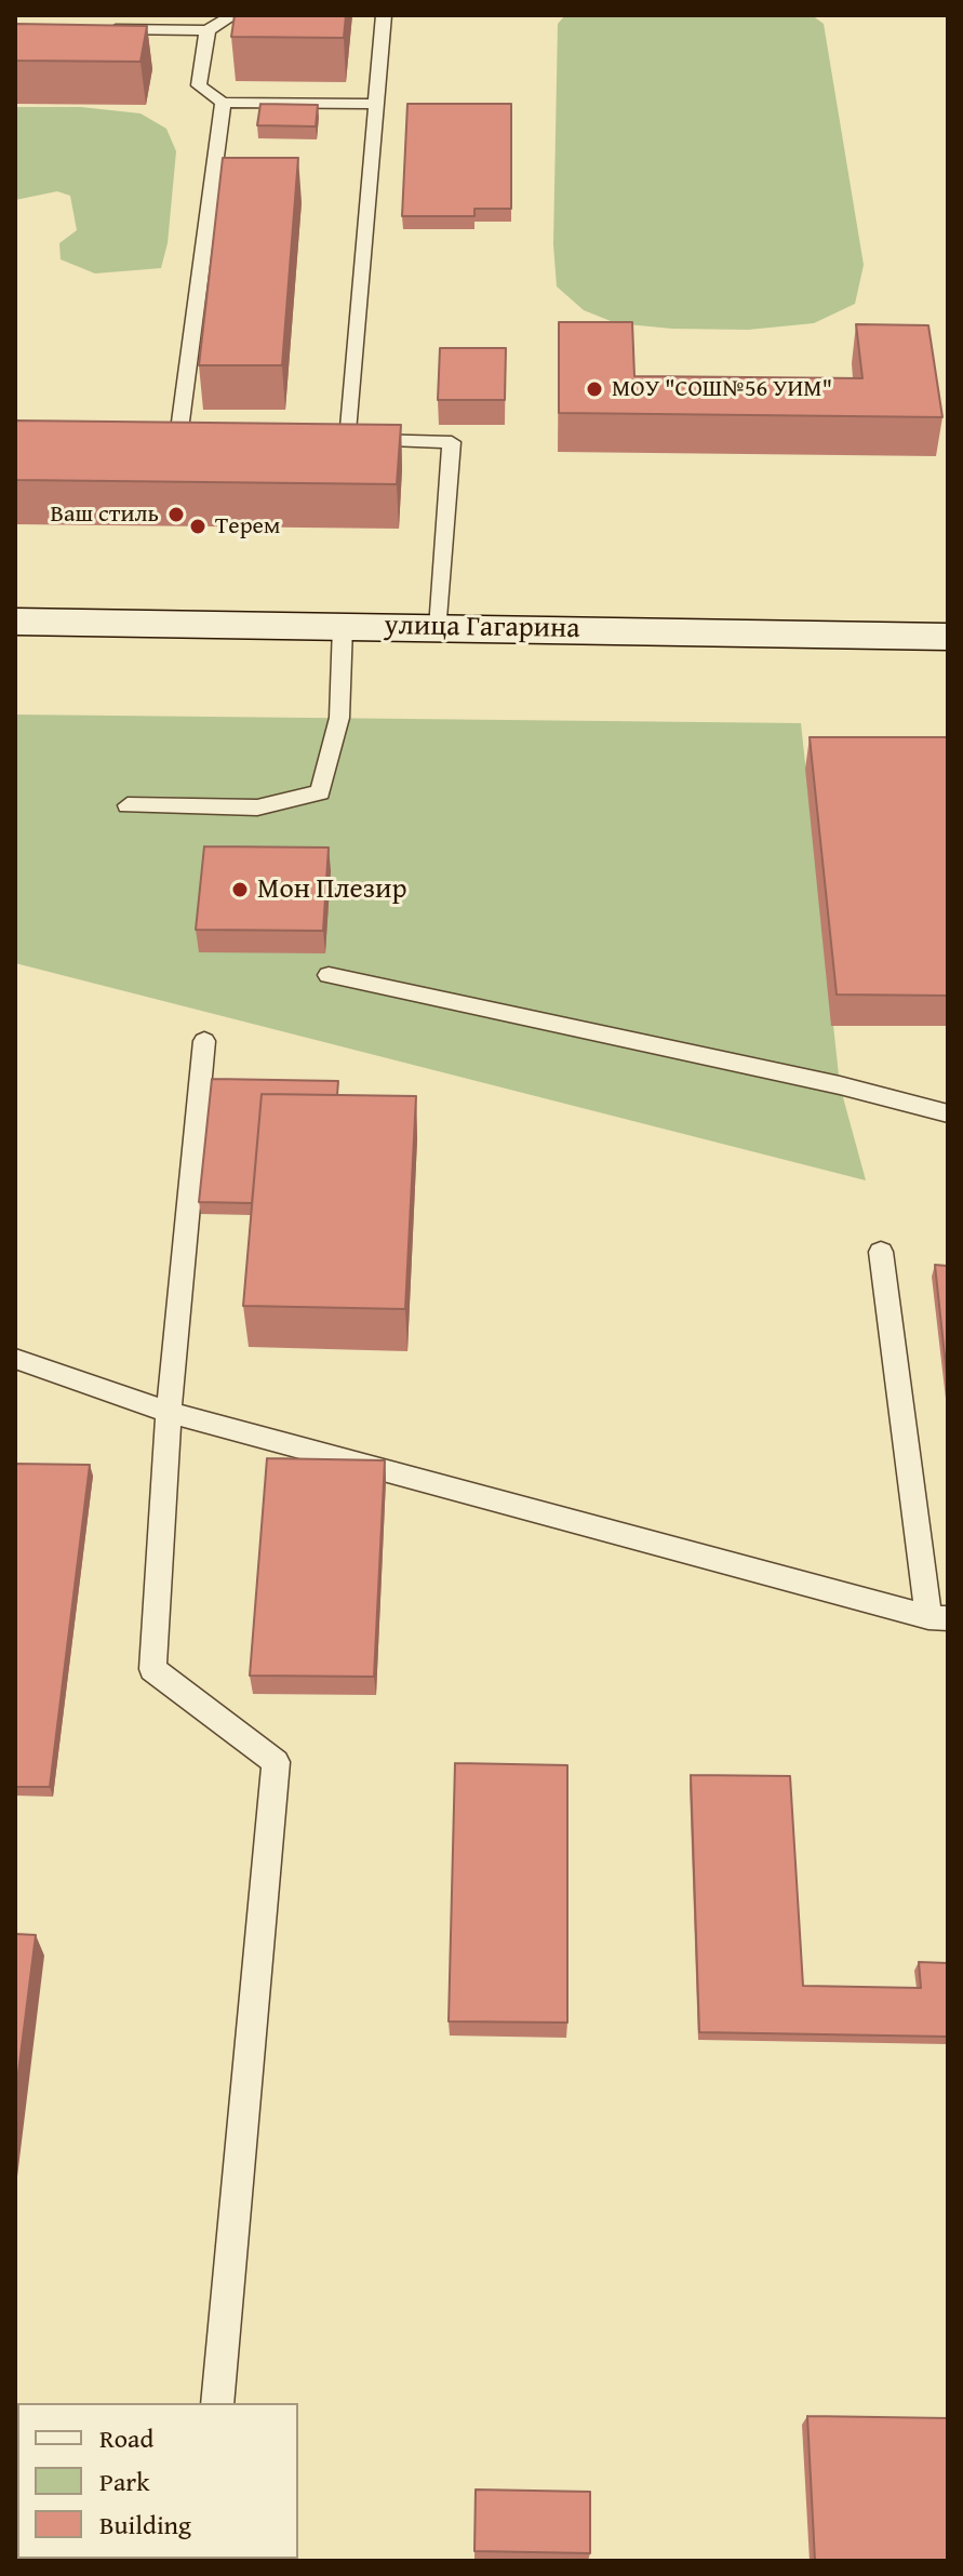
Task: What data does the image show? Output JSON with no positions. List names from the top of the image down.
{
  "streets": {
    "main road": ["улица Гагарина"]
  },
  "places": [
    "МОУ \"СОШ№56 УИМ\"",
    "Ваш стиль",
    "Терем",
    "Мон Плезир"
  ],
  "legend": ["Road", "Park", "Building"]
}
